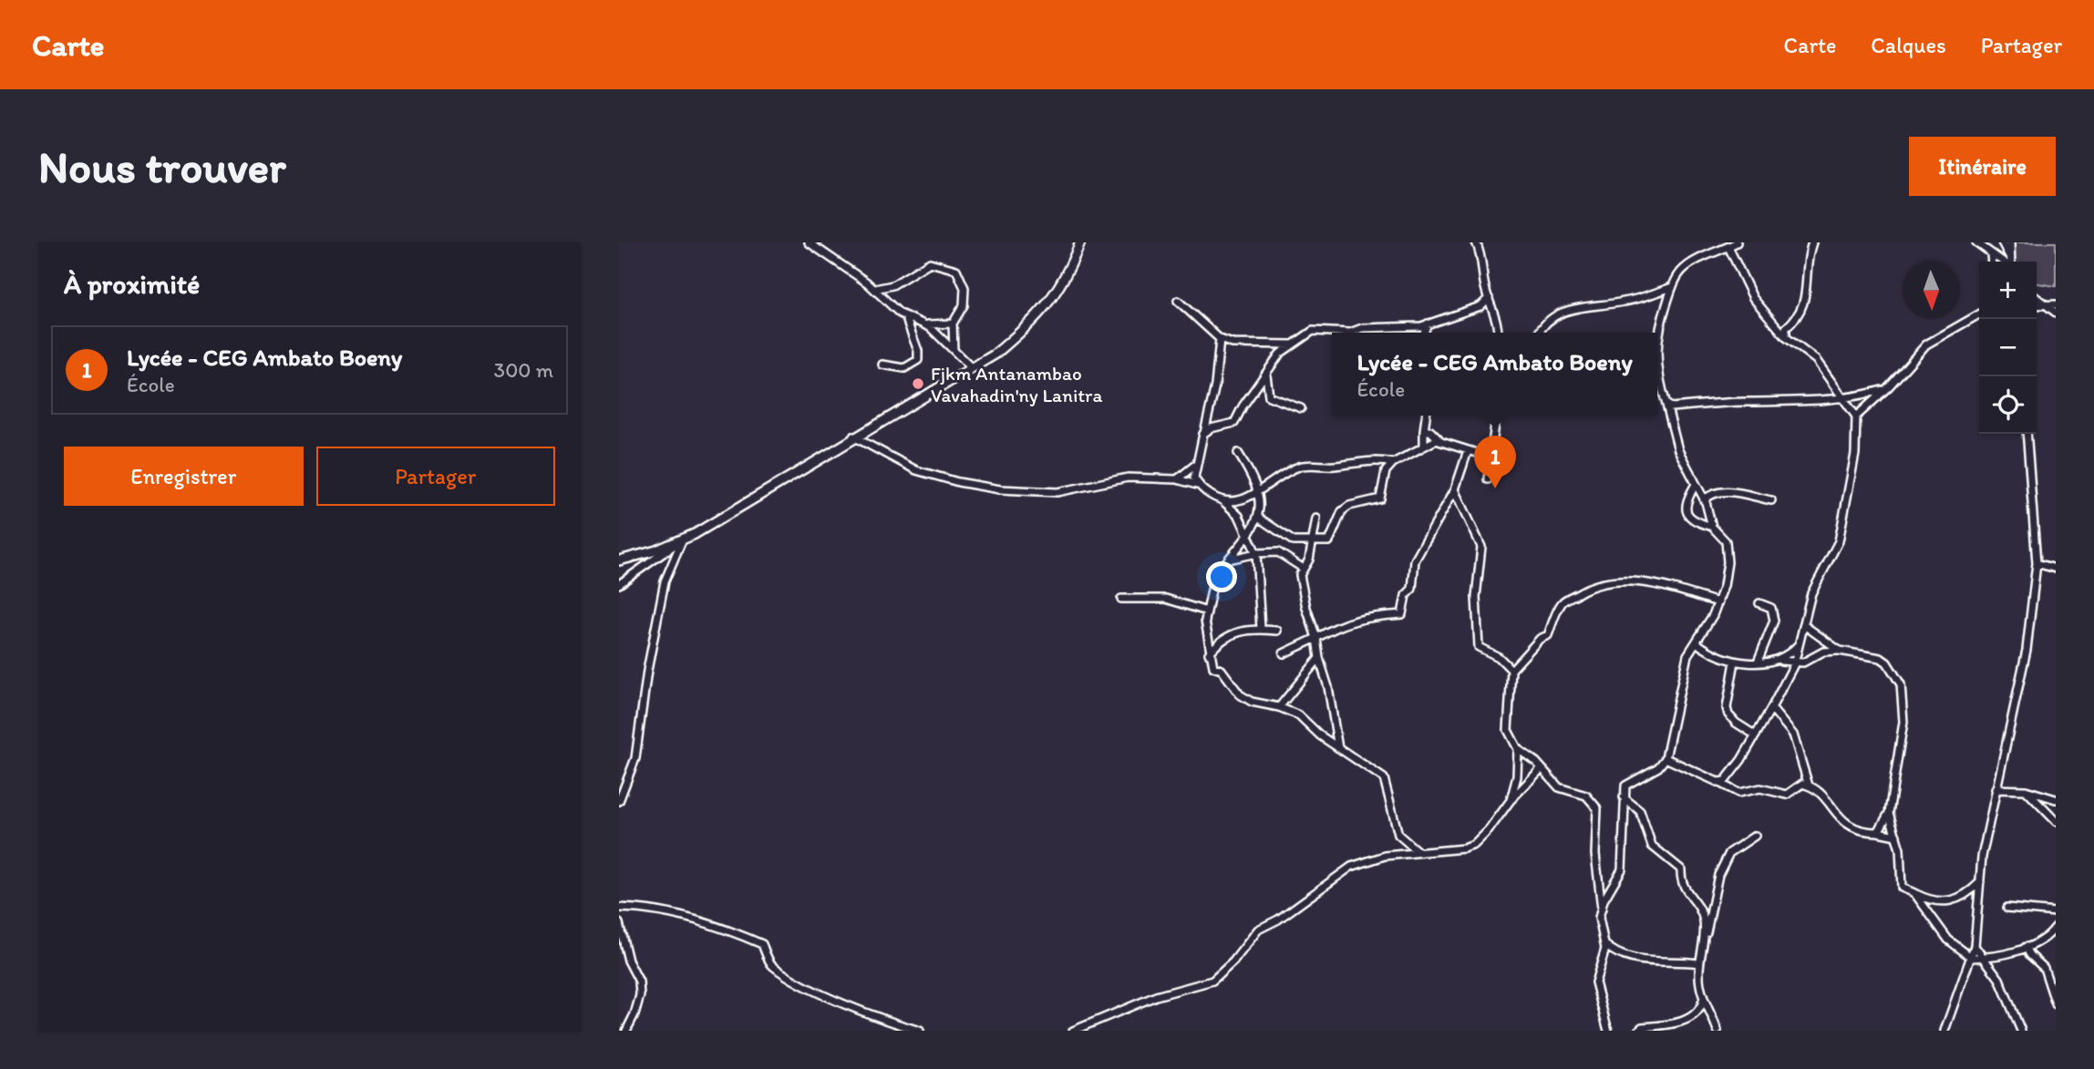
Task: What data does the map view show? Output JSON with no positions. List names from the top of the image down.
{
  "places": ["Fjkm Antanambao Vavahadin'ny Lanitra"],
  "north": "bottom",
  "page": {
    "header": "Carte",
    "nav": ["Carte", "Calques", "Partager"],
    "buttons": [
      "Itinéraire",
      ["Enregistrer", "Partager"]
    ],
    "title": "Nous trouver",
    "heading": "À proximité",
    "map_buttons": ["+", "−"],
    "list": [
      {
        "mark": "1",
        "name": "Lycée - CEG Ambato Boeny",
        "note": "École",
        "value": "300 m"
      }
    ],
    "popup": ["Lycée - CEG Ambato Boeny", "École"],
    "pins": "1"
  }
}
